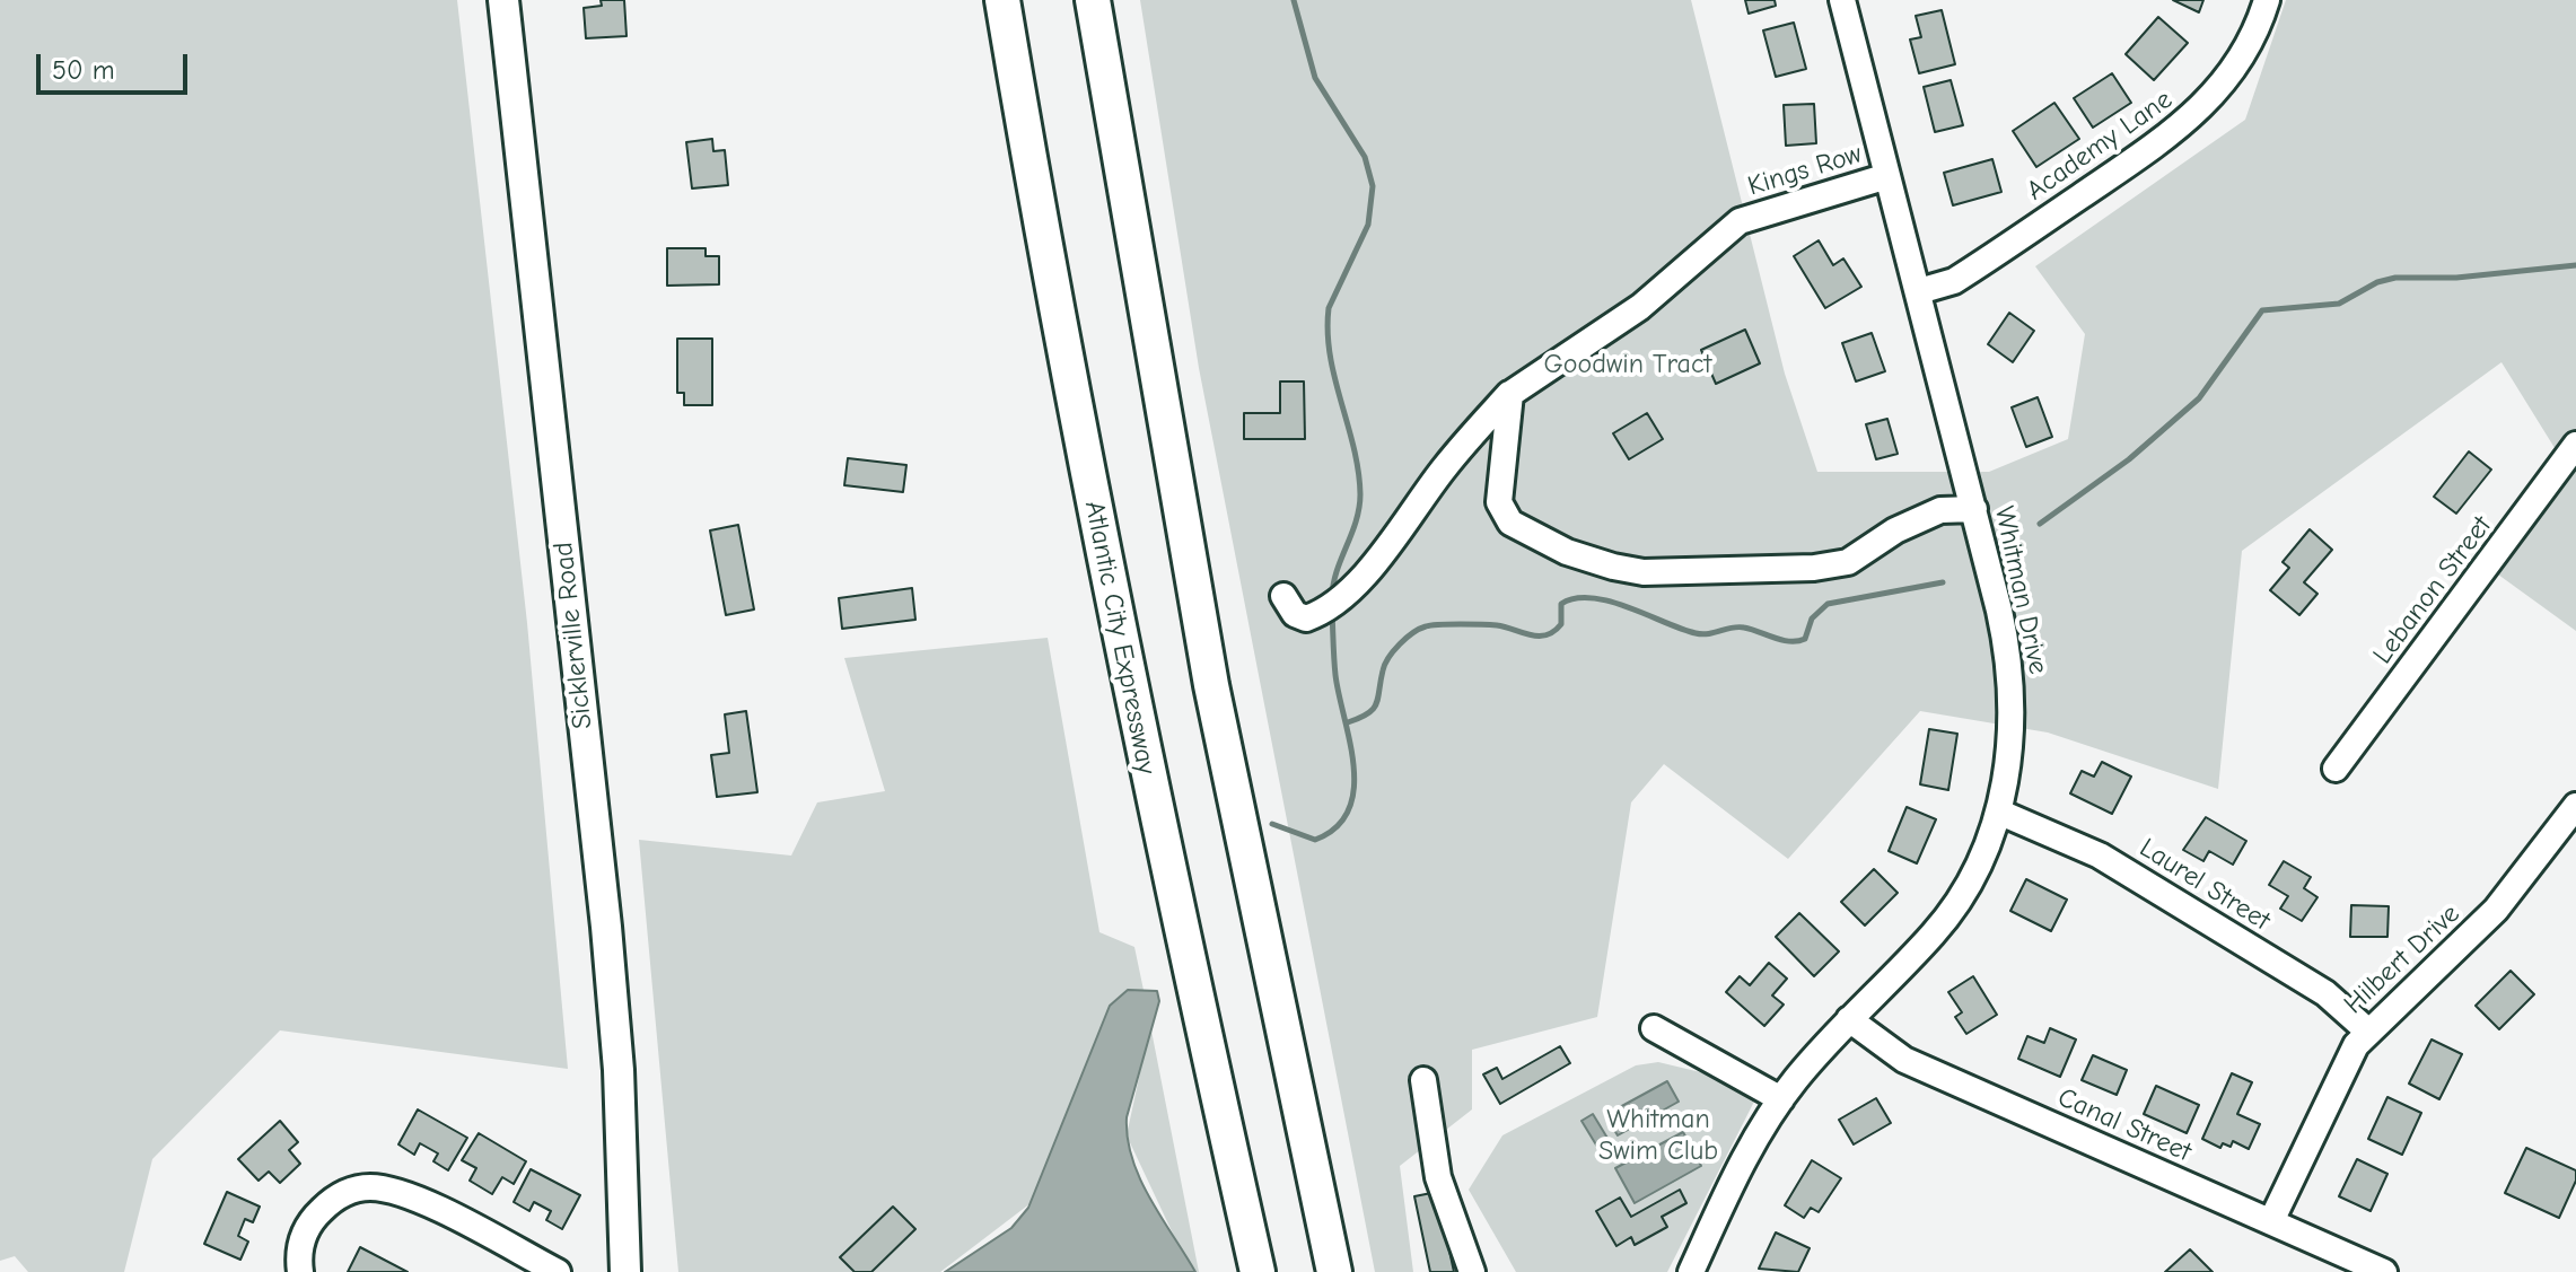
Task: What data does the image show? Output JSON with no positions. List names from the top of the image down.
{
  "streets": {
    "highway": ["Atlantic City Expressway"],
    "main road": ["Sicklerville Road"],
    "street": [
      "Academy Lane",
      "Kings Row",
      "Whitman Drive",
      "Lebanon Street",
      "Laurel Street",
      "Hilbert Drive",
      "Canal Street"
    ]
  },
  "crossings": [
    ["Academy Lane", "Whitman Drive"],
    ["Kings Row", "Whitman Drive"],
    ["Whitman Drive", "Laurel Street"],
    ["Whitman Drive", "Canal Street"],
    ["Laurel Street", "Hilbert Drive"],
    ["Hilbert Drive", "Canal Street"]
  ],
  "parks": ["Goodwin Tract", "Whitman Swim Club"],
  "scale_bar": "50 m"
}
